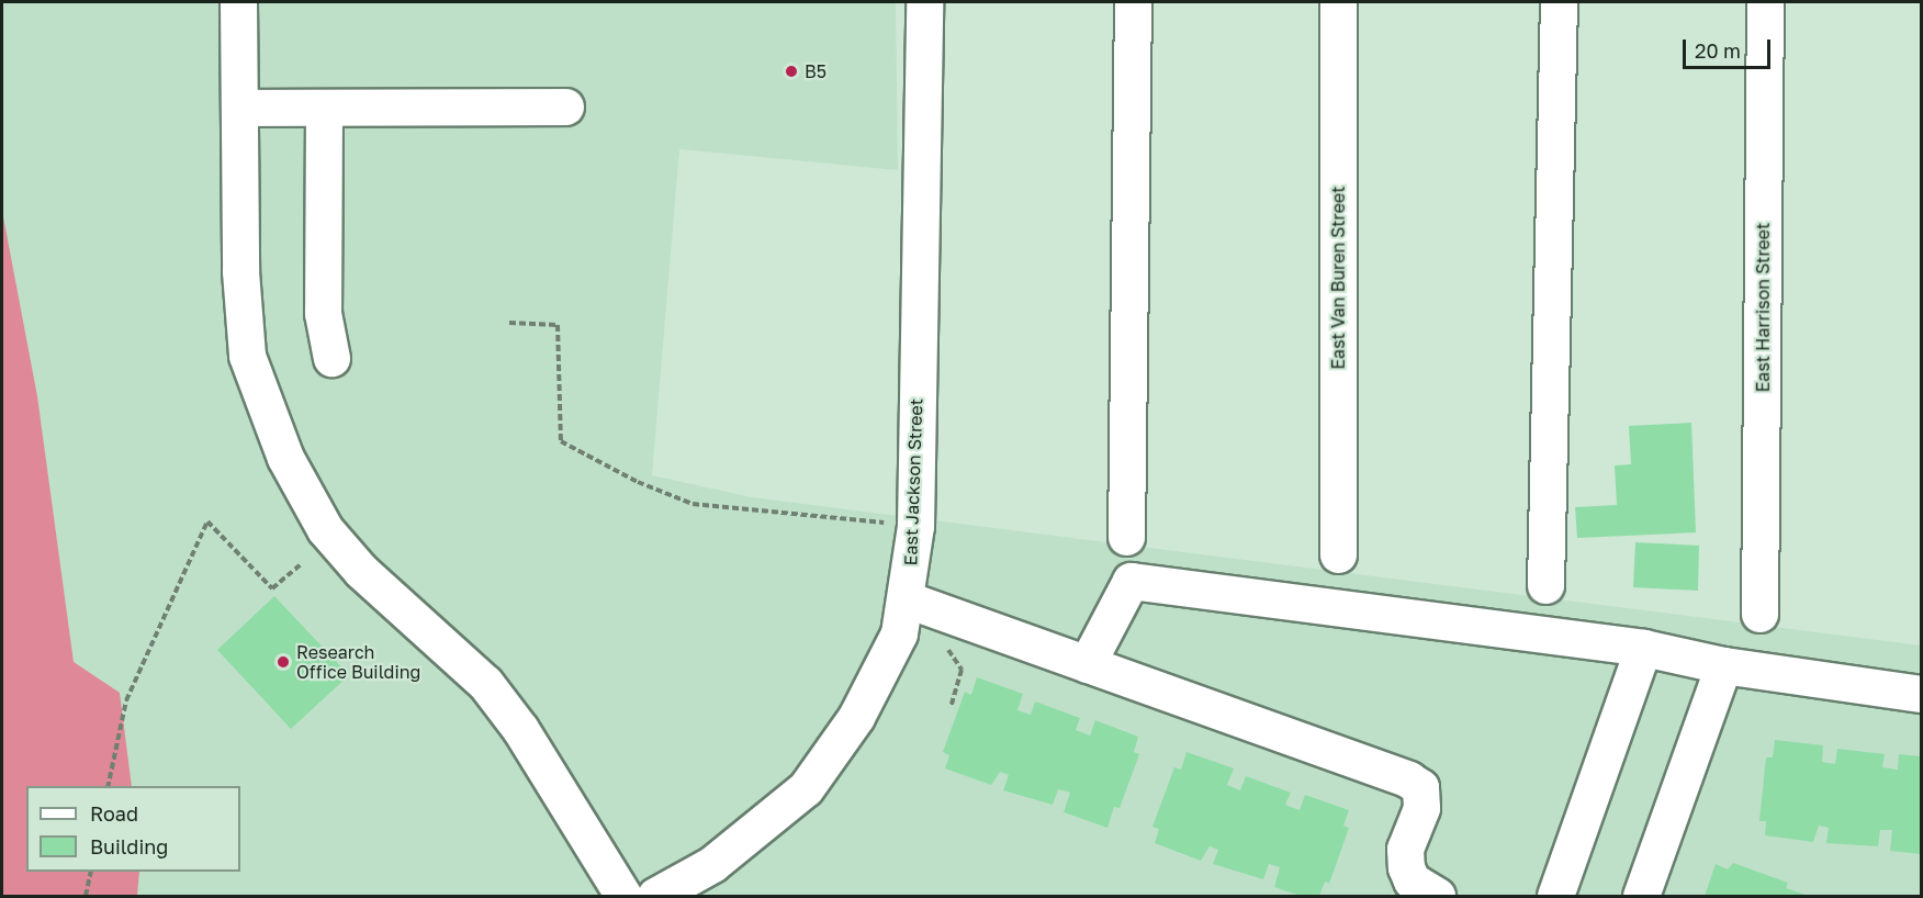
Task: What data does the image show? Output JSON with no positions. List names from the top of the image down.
{
  "streets": {
    "street": ["East Van Buren Street", "East Harrison Street", "East Jackson Street"]
  },
  "places": ["B5", "Research Office Building"],
  "legend": ["Road", "Building"],
  "scale_bar": "20 m"
}
